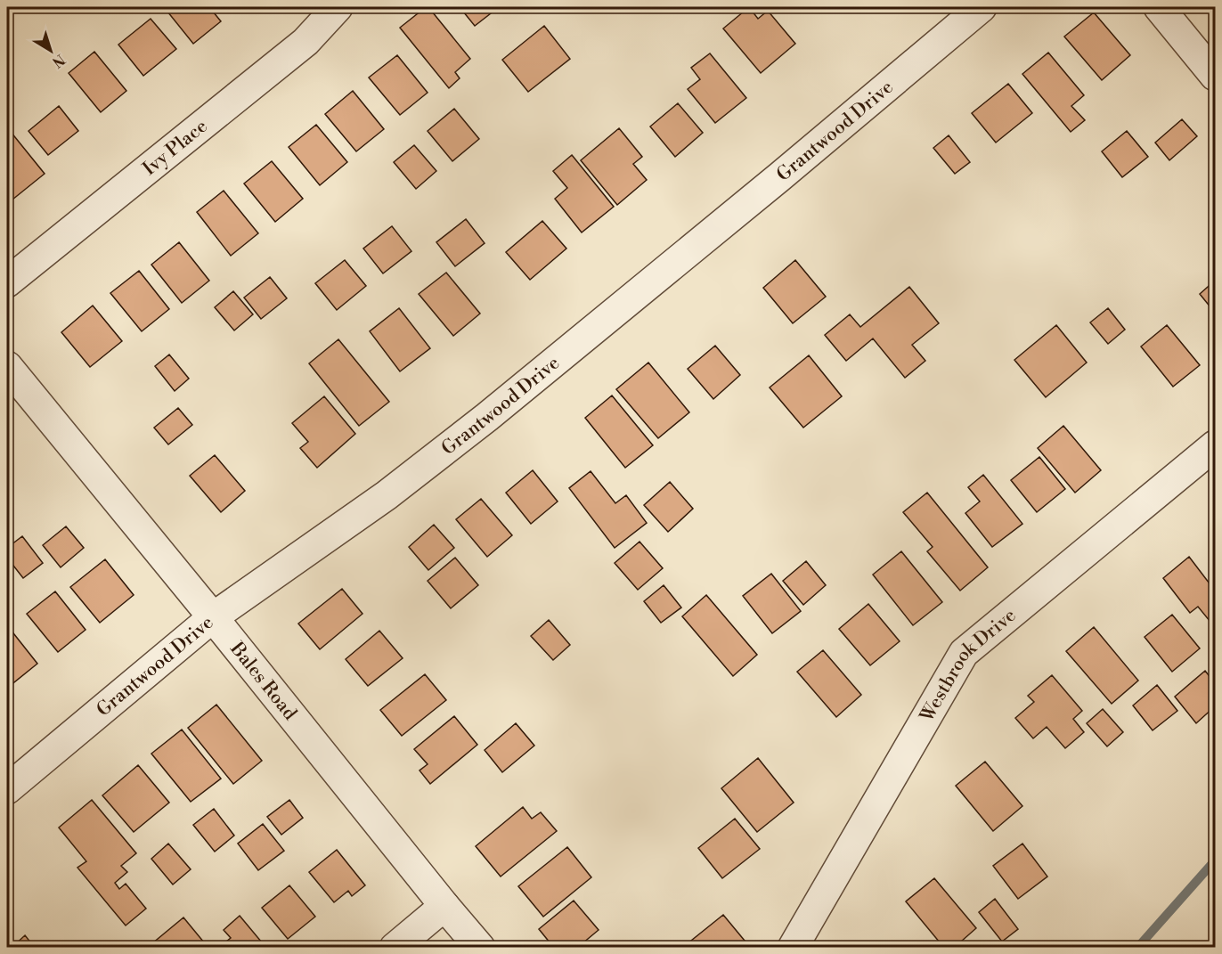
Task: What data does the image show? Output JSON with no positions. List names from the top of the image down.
{
  "streets": {
    "street": [
      "Grantwood Drive",
      "Ivy Place",
      "Westbrook Drive",
      "Bales Road"
    ]
  },
  "crossings": [
    ["Grantwood Drive", "Bales Road"]
  ],
  "north": "bottom right"
}
